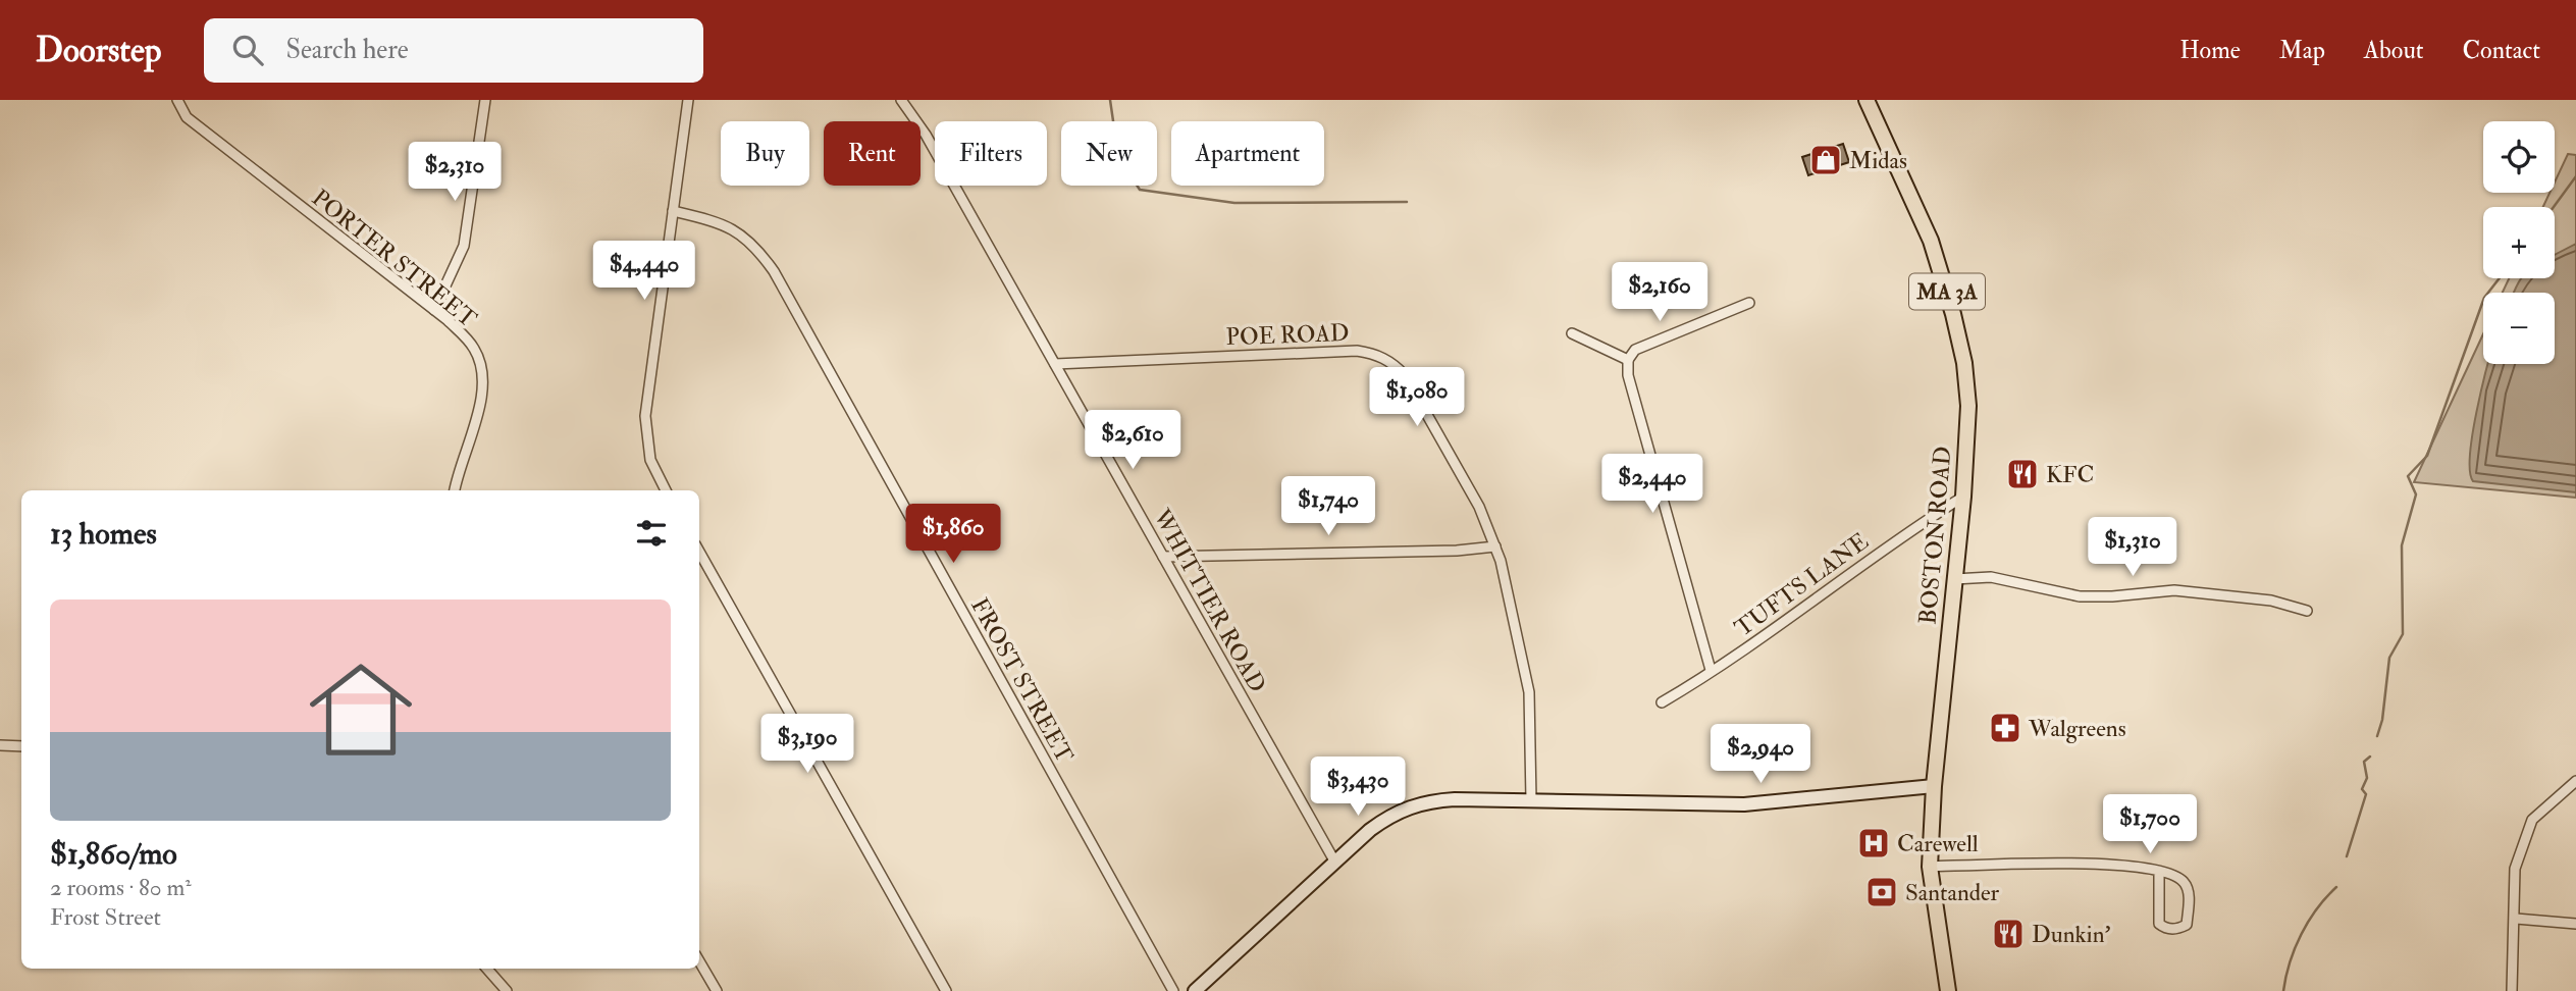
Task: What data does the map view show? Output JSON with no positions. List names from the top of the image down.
{
  "streets": {
    "main road": ["MA 3A", "BOSTON ROAD"],
    "street": [
      "PORTER STREET",
      "POE ROAD",
      "TUFTS LANE",
      "WHITTIER ROAD",
      "FROST STREET"
    ]
  },
  "crossings": [
    ["POE ROAD", "WHITTIER ROAD"],
    ["BOSTON ROAD", "TUFTS LANE"]
  ],
  "places": {
    "shop": ["Midas"],
    "restaurant": ["KFC", "Dunkin'"],
    "pharmacy": ["Walgreens"],
    "hospital": ["Carewell"],
    "bank": ["Santander"]
  },
  "page": {
    "header": "Doorstep",
    "search": "Search here",
    "nav": [
      "Home",
      "Map",
      "About",
      "Contact"
    ],
    "map_buttons": ["+", "−"],
    "chip": [
      "Buy",
      "Rent",
      "Filters",
      "New",
      "Apartment"
    ],
    "price": [
      "$2,310",
      "$4,440",
      "$2,160",
      "$1,080",
      "$2,610",
      "$2,440",
      "$1,740",
      "$1,860",
      "$1,310",
      "$3,190",
      "$2,940",
      "$3,430",
      "$1,700"
    ],
    "heading": "13 homes",
    "list": [
      {
        "name": "$1,860/mo",
        "note": "2 rooms · 80 m² · Frost Street"
      }
    ]
  }
}
